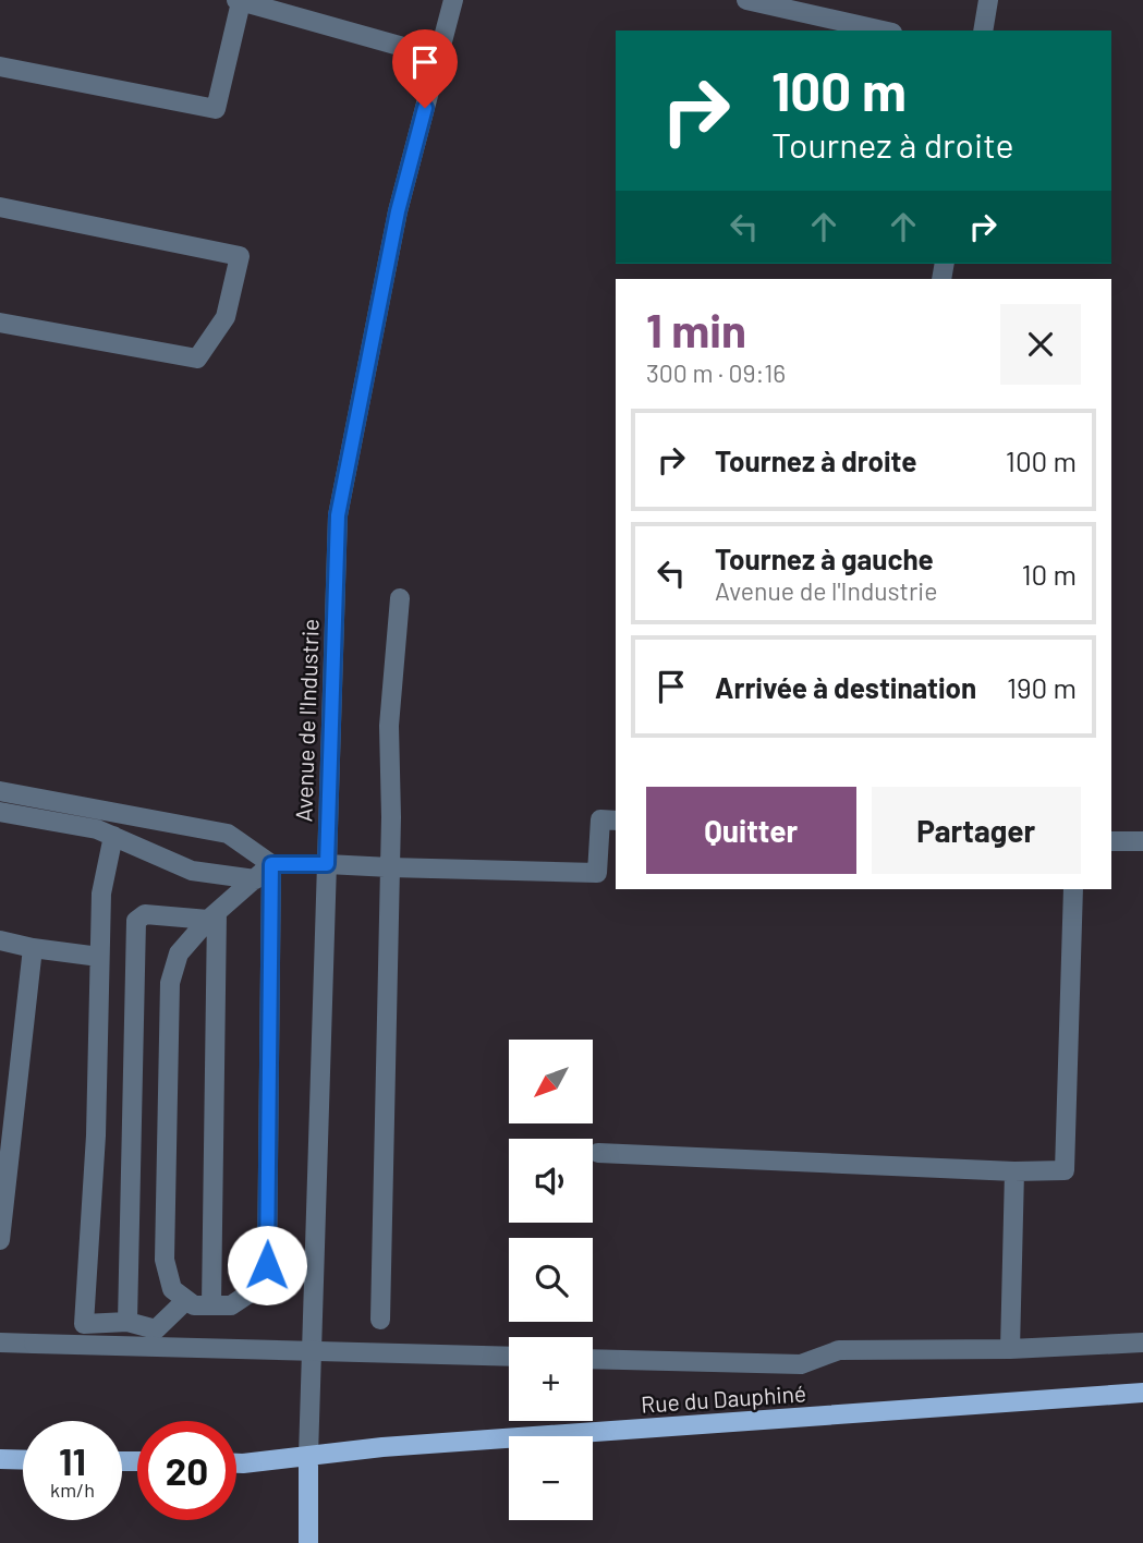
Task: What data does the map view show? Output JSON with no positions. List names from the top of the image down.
{
  "streets": {
    "main road": ["Rue du Dauphiné"],
    "street": ["Avenue de l'Industrie"]
  },
  "crossings": [
    ["Avenue de l'Industrie", "Rue du Dauphiné"]
  ],
  "north": "bottom left",
  "page": {
    "turn": ["100 m", "Tournez à droite"],
    "heading": ["1 min", "300 m · 09:16"],
    "list": [
      {
        "name": "Tournez à droite",
        "value": "100 m"
      },
      {
        "name": "Tournez à gauche",
        "note": "Avenue de l'Industrie",
        "value": "10 m"
      },
      {
        "name": "Arrivée à destination",
        "value": "190 m"
      }
    ],
    "buttons": ["Quitter", "Partager"],
    "map_buttons": ["+", "−"],
    "speed": "11 km/h",
    "limit": "20"
  }
}
